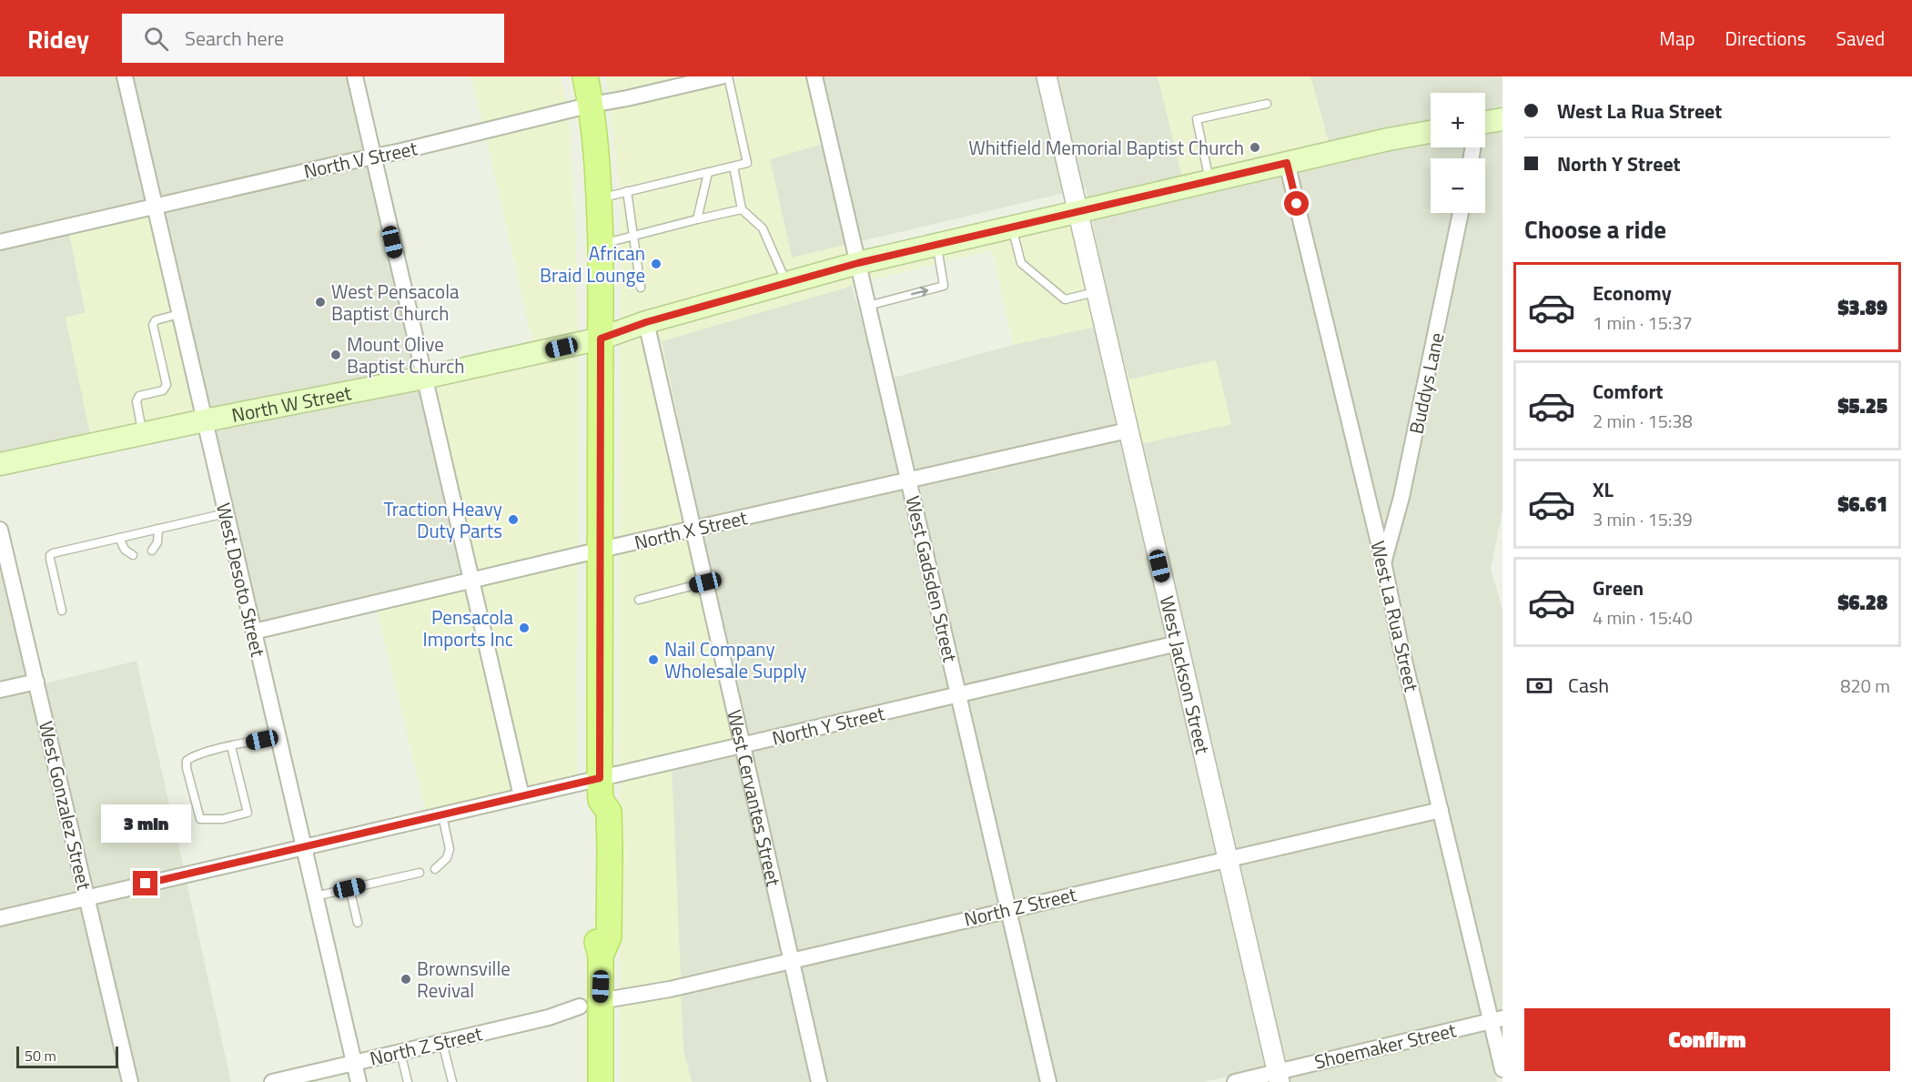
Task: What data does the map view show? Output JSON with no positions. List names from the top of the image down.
{
  "streets": {
    "main road": ["North W Street"],
    "street": [
      "North V Street",
      "Buddys Lane",
      "North X Street",
      "West Gadsden Street",
      "West Desoto Street",
      "West La Rua Street",
      "West Jackson Street",
      "North Y Street",
      "West Cervantes Street",
      "West Gonzalez Street",
      "North Z Street",
      "Shoemaker Street"
    ]
  },
  "crossings": [
    ["North V Street", "West Desoto Street"],
    ["Buddys Lane", "West La Rua Street"],
    ["North W Street", "West Gadsden Street"],
    ["North W Street", "West Desoto Street"],
    ["North W Street", "West La Rua Street"],
    ["North W Street", "West Jackson Street"],
    ["North W Street", "West Cervantes Street"],
    ["North X Street", "West Gadsden Street"],
    ["North X Street", "West Desoto Street"],
    ["North X Street", "West Jackson Street"],
    ["North X Street", "West Cervantes Street"],
    ["West Gadsden Street", "North Y Street"],
    ["West Gadsden Street", "North Z Street"],
    ["West Desoto Street", "North Y Street"],
    ["West Desoto Street", "North Z Street"],
    ["West La Rua Street", "North Z Street"],
    ["West La Rua Street", "Shoemaker Street"],
    ["West Jackson Street", "North Y Street"],
    ["West Jackson Street", "North Z Street"],
    ["West Jackson Street", "Shoemaker Street"],
    ["North Y Street", "West Cervantes Street"],
    ["North Y Street", "West Gonzalez Street"],
    ["West Cervantes Street", "North Z Street"]
  ],
  "places": [
    "Whitfield Memorial Baptist Church",
    "African Braid Lounge",
    "West Pensacola Baptist Church",
    "Mount Olive Baptist Church",
    "Traction Heavy Duty Parts",
    "Pensacola Imports Inc",
    "Nail Company Wholesale Supply",
    "Brownsville Revival"
  ],
  "scale_bar": "50 m",
  "page": {
    "header": "Ridey",
    "search": "Search here",
    "nav": ["Map", "Directions", "Saved"],
    "banner": ["West La Rua Street", "North Y Street"],
    "map_buttons": ["+", "−"],
    "heading": "Choose a ride",
    "list": [
      {
        "name": "Economy",
        "note": "1 min · 15:37",
        "value": "$3.89"
      },
      {
        "name": "Comfort",
        "note": "2 min · 15:38",
        "value": "$5.25"
      },
      {
        "name": "XL",
        "note": "3 min · 15:39",
        "value": "$6.61"
      },
      {
        "name": "Green",
        "note": "4 min · 15:40",
        "value": "$6.28"
      }
    ],
    "pay": ["Cash", "820 m"],
    "bubble": "3 min",
    "buttons": "Confirm",
    "scale": "50 m"
  }
}
